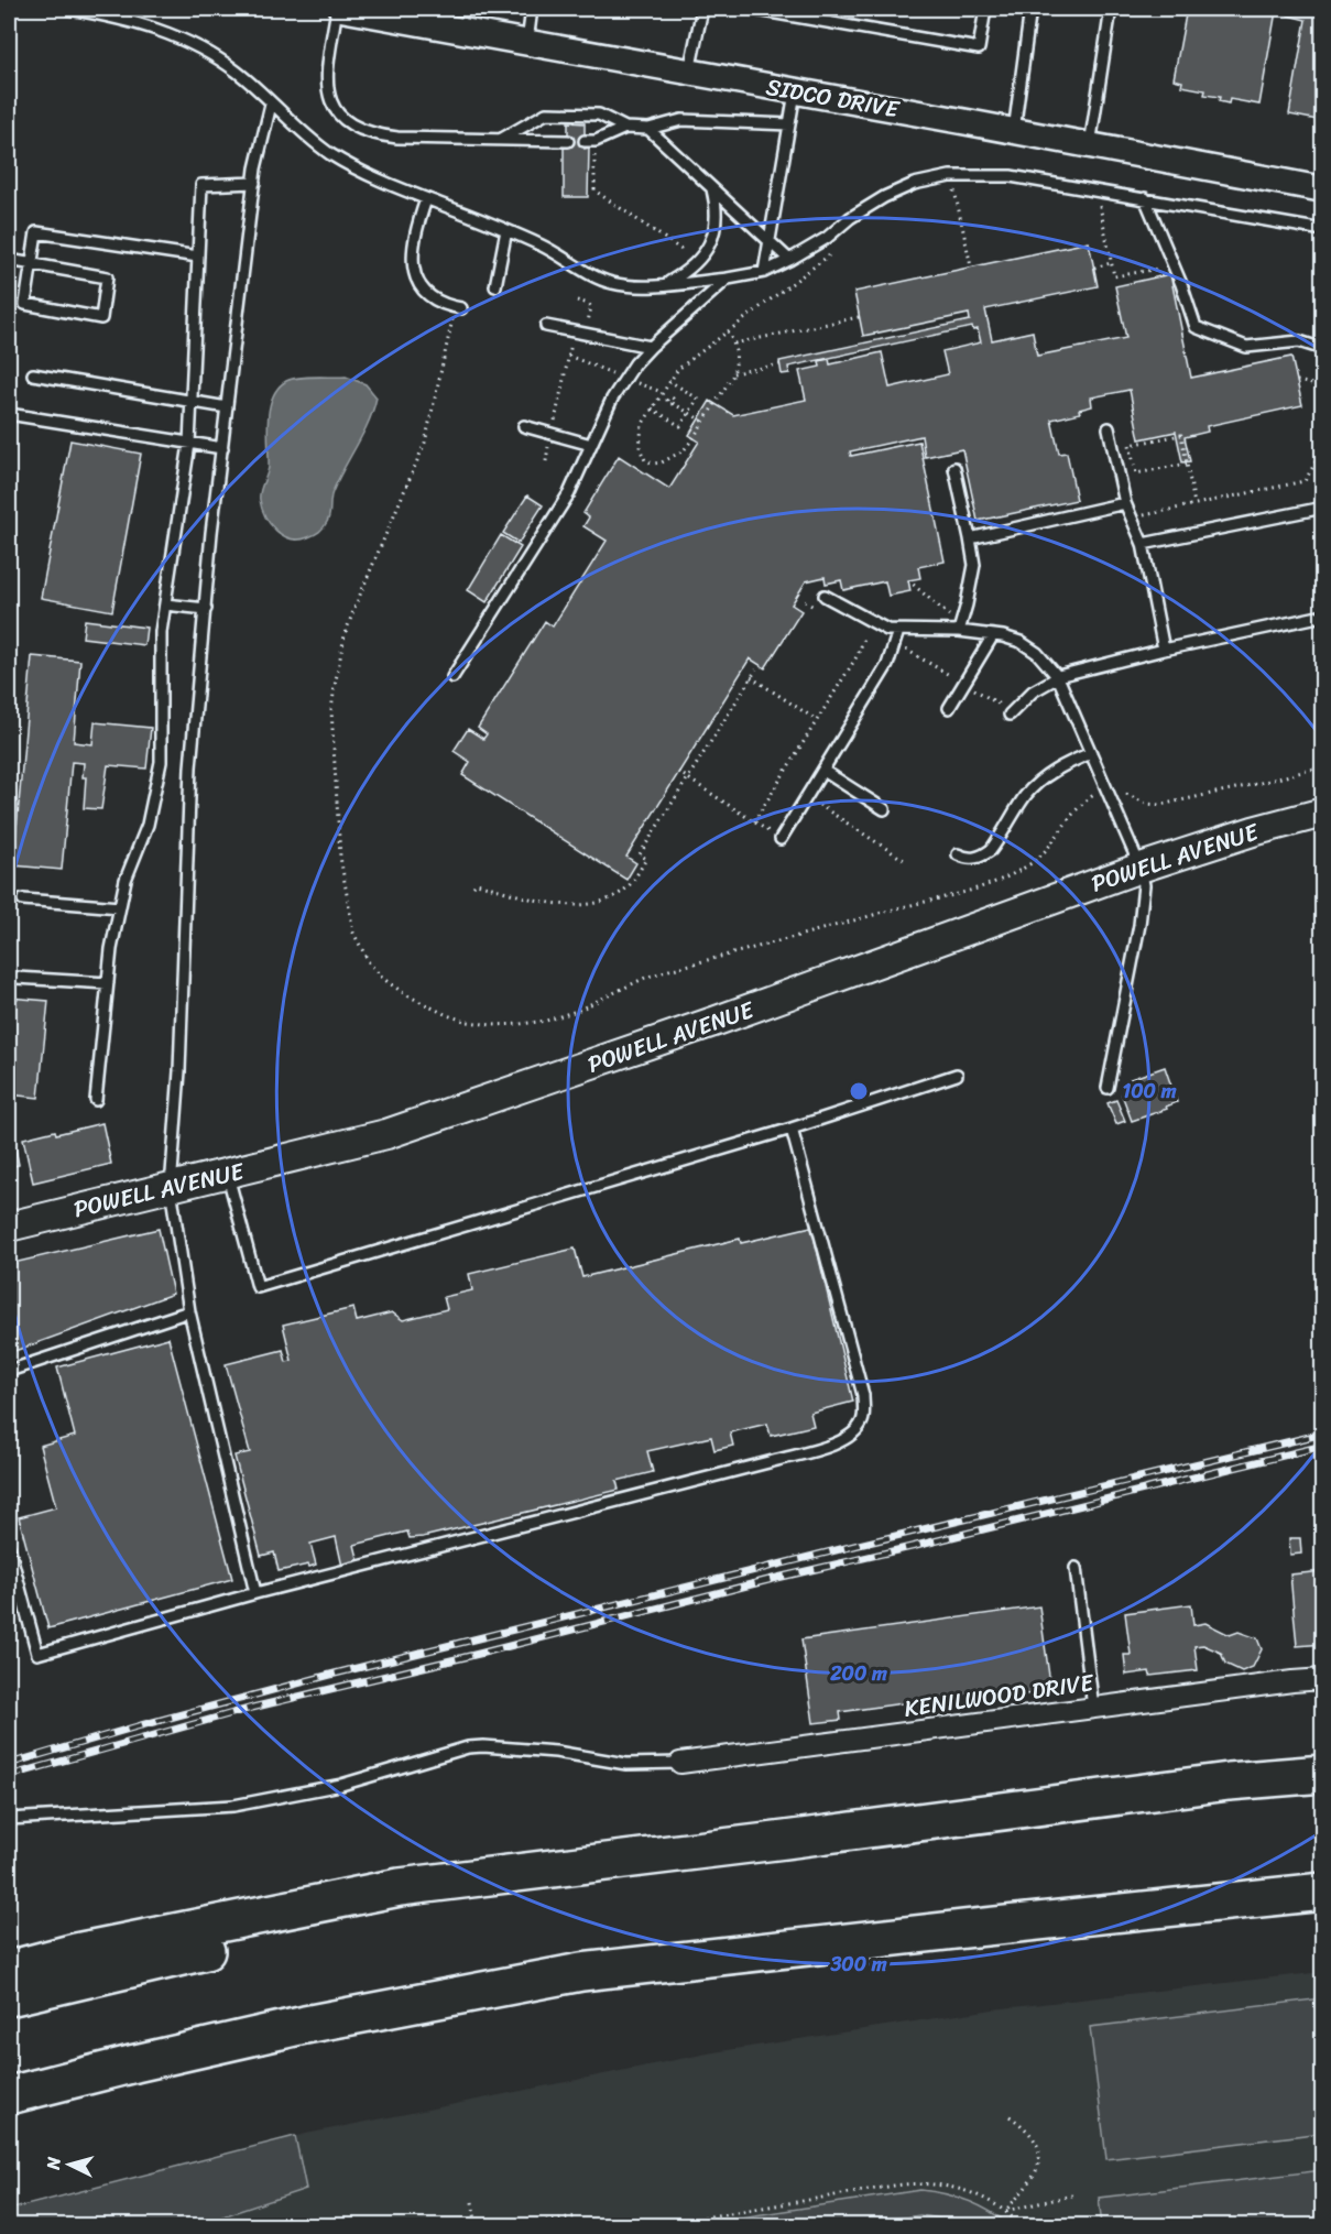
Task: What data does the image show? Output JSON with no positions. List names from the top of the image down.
{
  "streets": {
    "main road": ["POWELL AVENUE"],
    "street": ["SIDCO DRIVE", "KENILWOOD DRIVE"]
  },
  "north": "left",
  "rings": ["100 m", "200 m", "300 m"]
}
